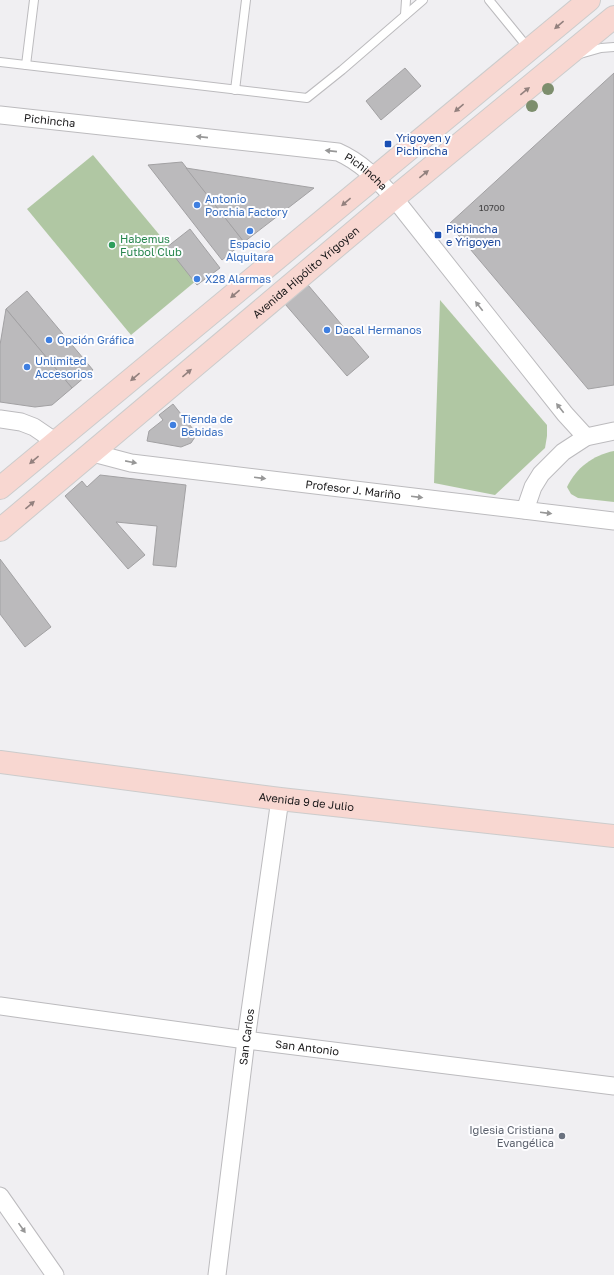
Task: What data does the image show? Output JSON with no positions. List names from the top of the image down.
{
  "streets": {
    "main road": ["Avenida Hipólito Yrigoyen", "Avenida 9 de Julio"],
    "street": [
      "Pichincha",
      "Profesor J. Mariño",
      "San Carlos",
      "San Antonio"
    ]
  },
  "crossings": [
    ["Pichincha", "Avenida Hipólito Yrigoyen"],
    ["Avenida Hipólito Yrigoyen", "Profesor J. Mariño"],
    ["Avenida 9 de Julio", "San Carlos"],
    ["San Carlos", "San Antonio"]
  ],
  "one_way": ["Pichincha", "Profesor J. Mariño"],
  "places": {
    "transit": ["Yrigoyen y Pichincha", "Pichincha e Yrigoyen"],
    "other": [
      "Antonio Porchia Factory",
      "Espacio Alquitara",
      "Habemus Futbol Club",
      "X28 Alarmas",
      "Dacal Hermanos",
      "Opción Gráfica",
      "Unlimited Accesorios",
      "Tienda de Bebidas",
      "Iglesia Cristiana Evangélica"
    ]
  },
  "house_numbers": ["10700"]
}
